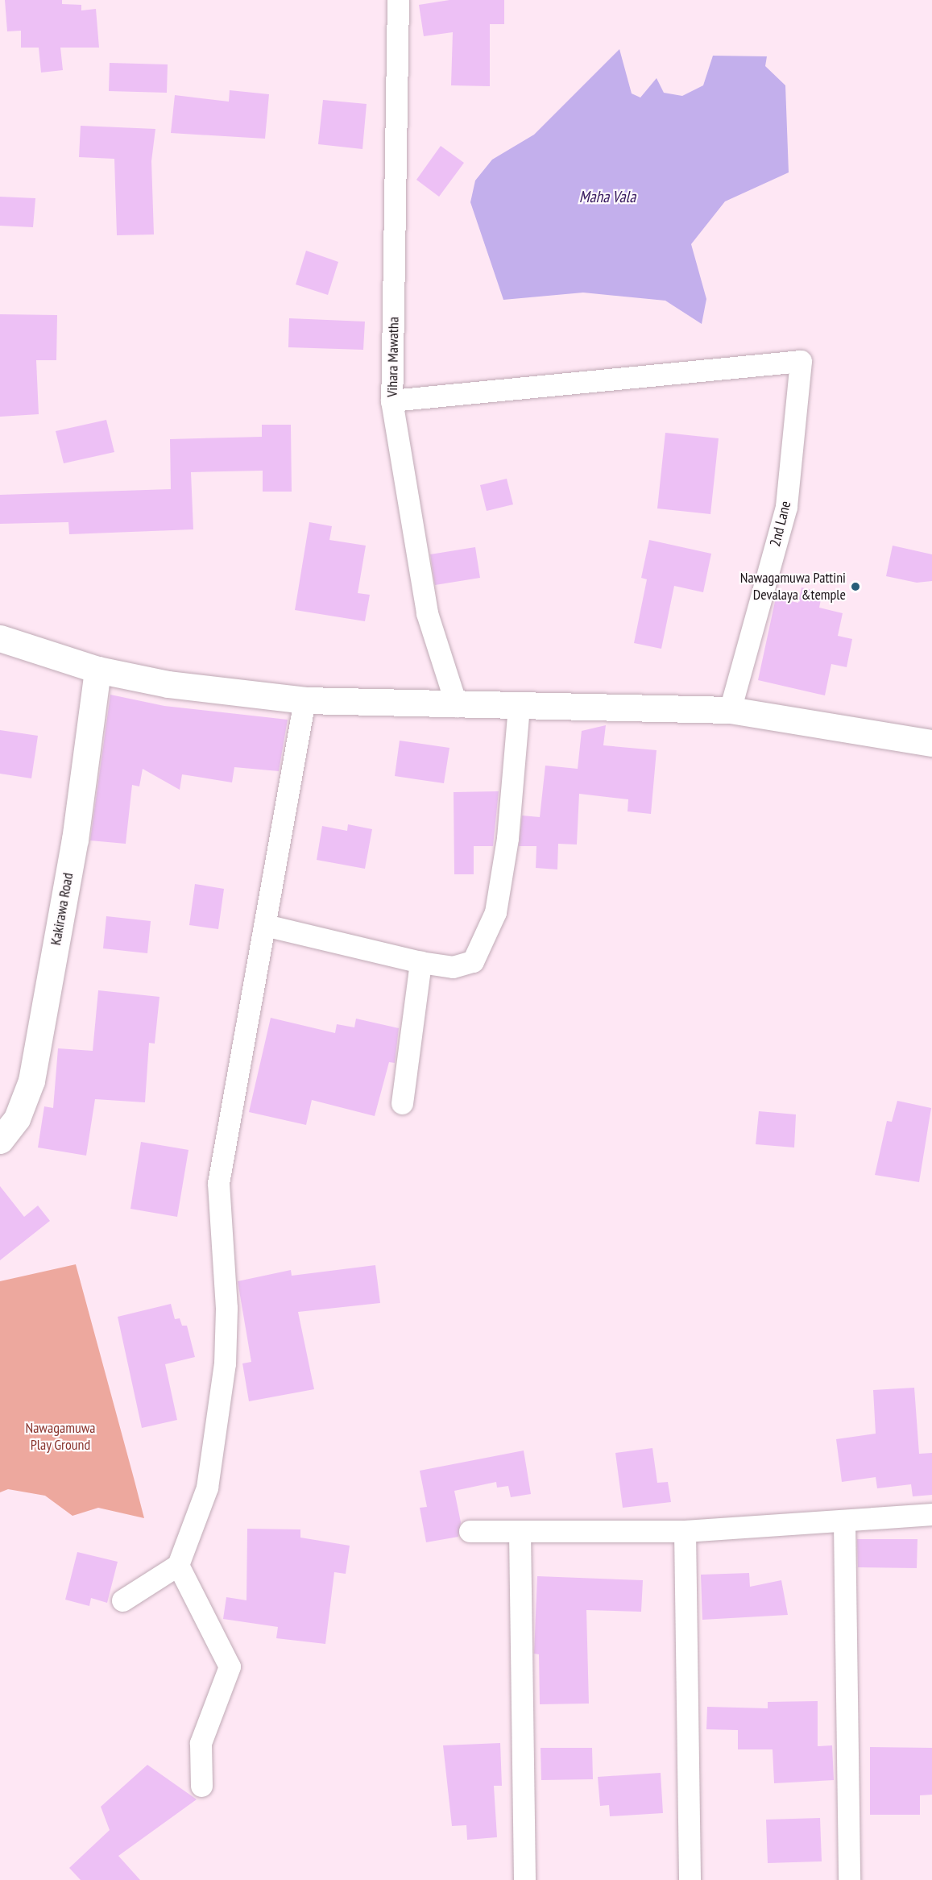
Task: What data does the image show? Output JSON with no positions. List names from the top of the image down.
{
  "streets": {
    "street": ["Vihara Mawatha", "2nd Lane", "Kakirawa Road"]
  },
  "crossings": [
    ["Vihara Mawatha", "2nd Lane"]
  ],
  "water": ["Maha Vala"],
  "parks": ["Nawagamuwa Play Ground"],
  "places": ["Nawagamuwa Pattini Devalaya &temple"]
}
